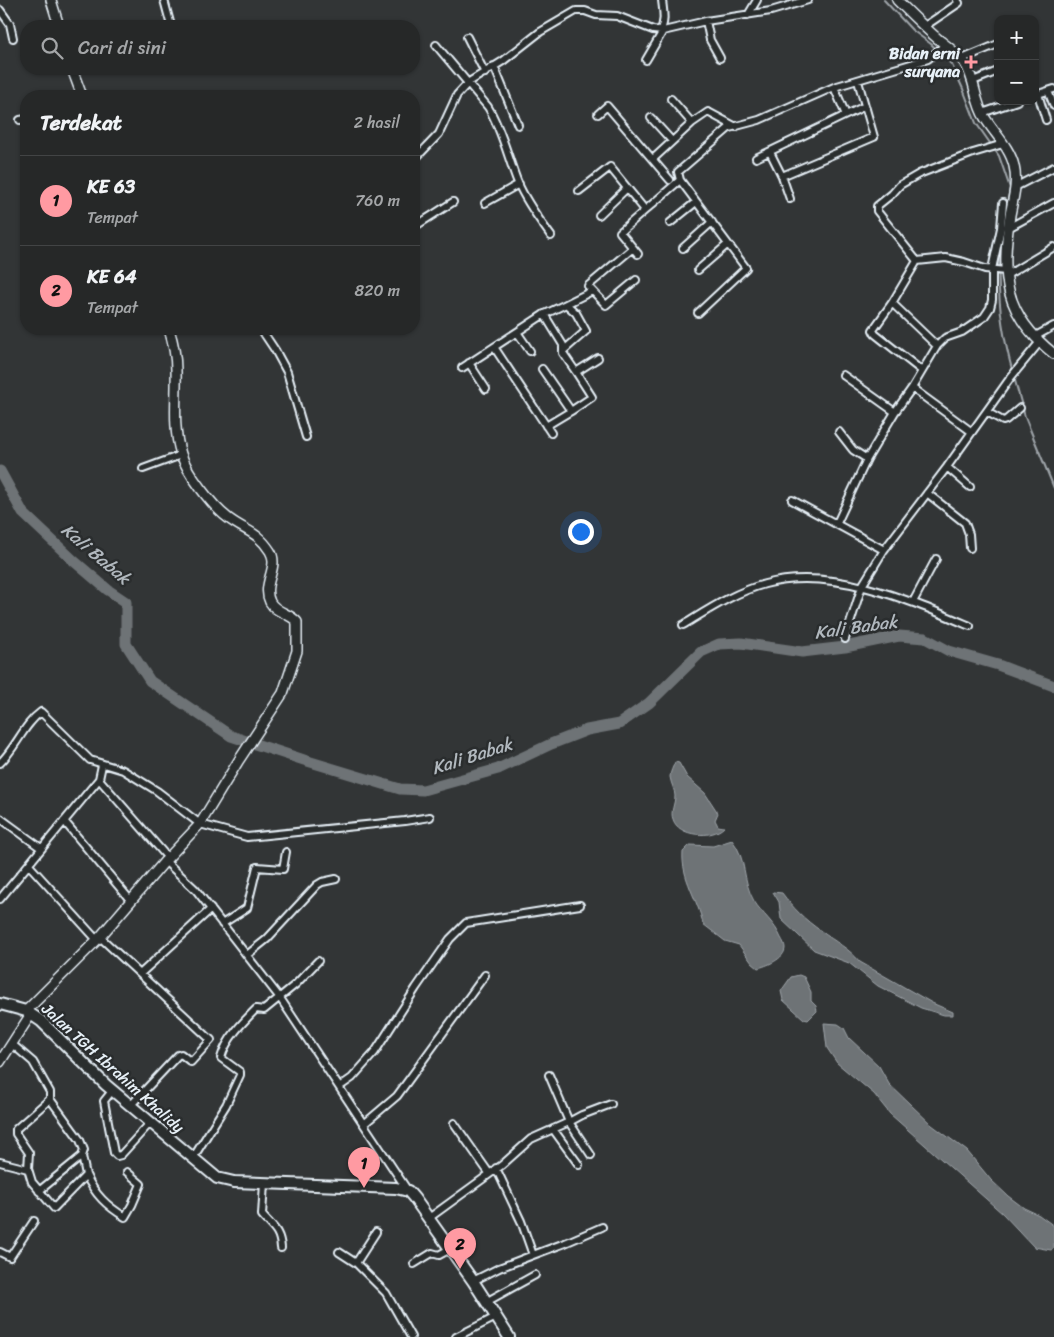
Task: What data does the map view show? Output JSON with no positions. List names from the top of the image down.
{
  "streets": {
    "main road": ["Jalan TGH Ibrahim Khalidy"]
  },
  "water": ["Kali Babak"],
  "places": {
    "health": ["Bidan erni suryana"]
  },
  "page": {
    "map_buttons": ["+", "−"],
    "search": "Cari di sini",
    "heading": ["Terdekat", "2 hasil"],
    "list": [
      {
        "mark": "1",
        "name": "KE 63",
        "note": "Tempat",
        "value": "760 m"
      },
      {
        "mark": "2",
        "name": "KE 64",
        "note": "Tempat",
        "value": "820 m"
      }
    ],
    "pins": ["1", "2"]
  }
}
